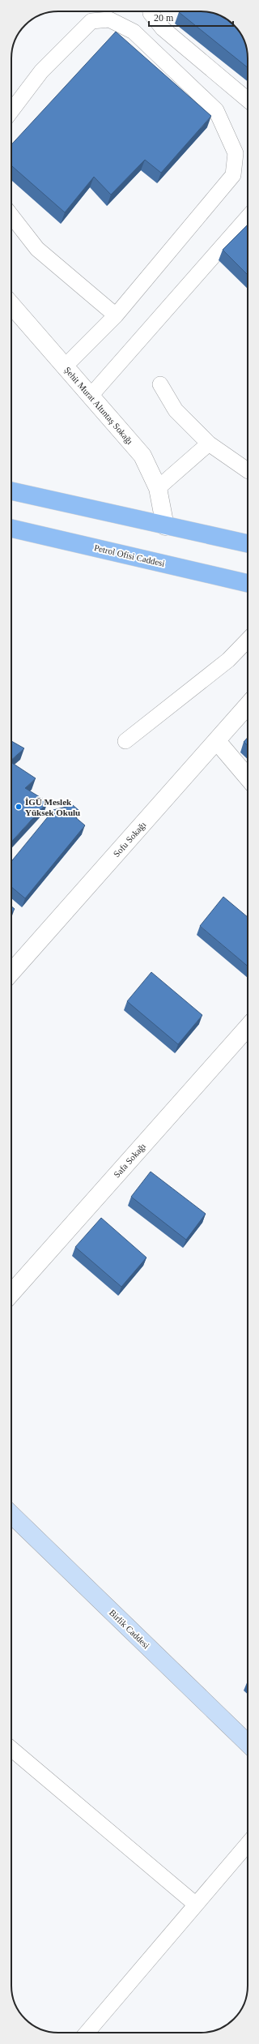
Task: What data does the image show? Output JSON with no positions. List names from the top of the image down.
{
  "streets": {
    "main road": ["Petrol Ofisi Caddesi"],
    "street": [
      "Şehit Murat Altıntaş Sokağı",
      "Sofu Sokağı",
      "Safa Sokağı",
      "Birlik Caddesi"
    ]
  },
  "places": ["İGÜ Meslek Yüksek Okulu"],
  "scale_bar": "20 m"
}
